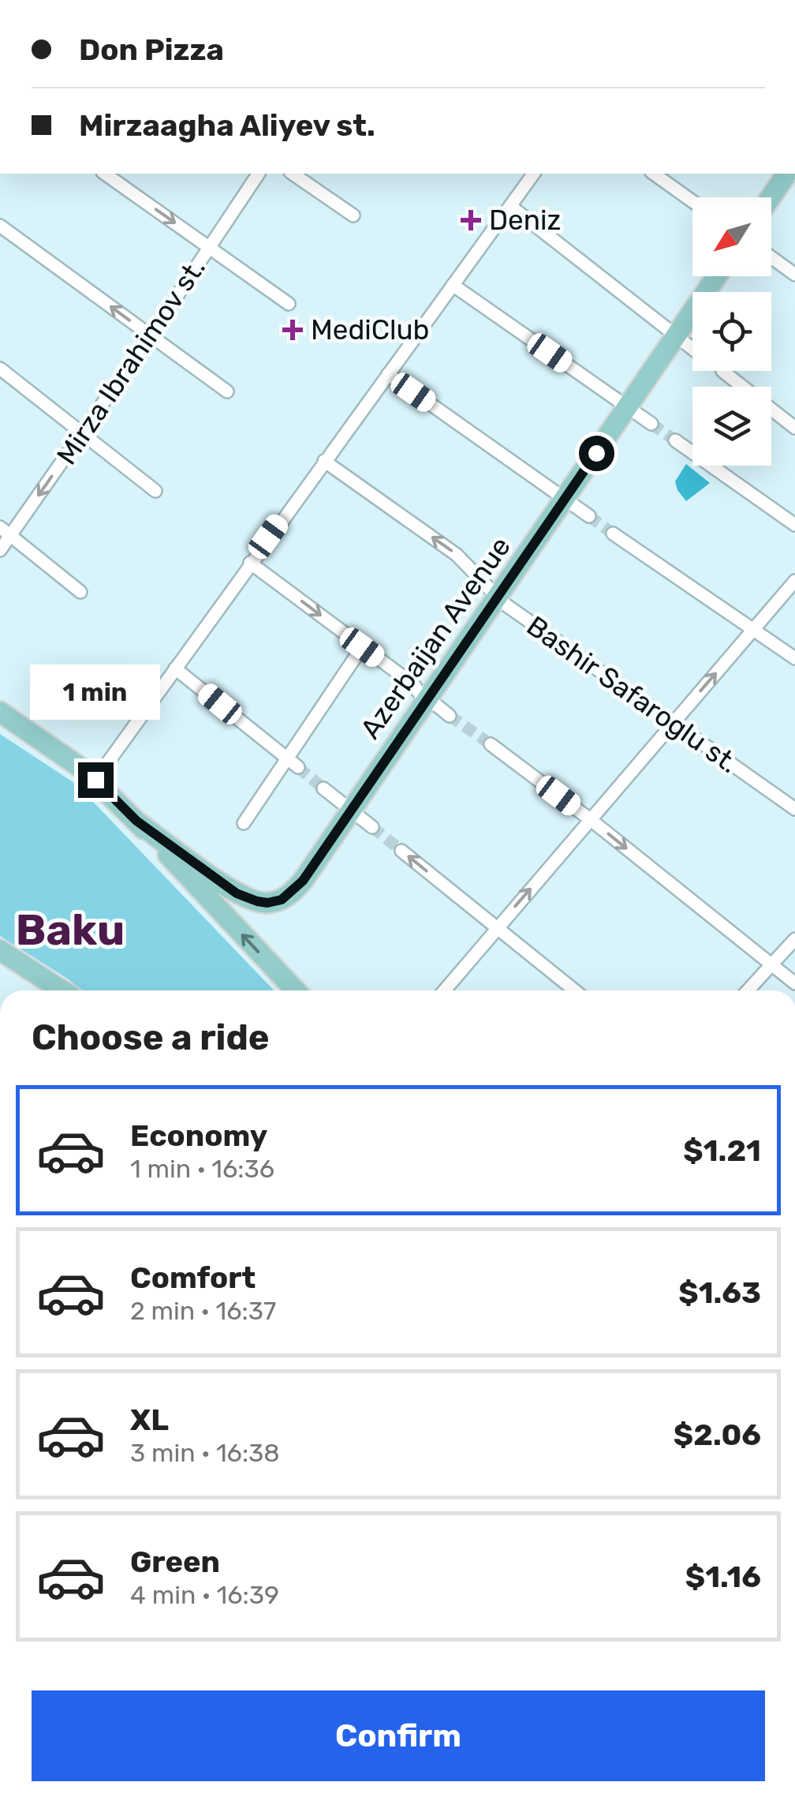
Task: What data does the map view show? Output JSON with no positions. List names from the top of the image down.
{
  "streets": {
    "main road": ["Azerbaijan Avenue"],
    "street": ["Mirza Ibrahimov st.", "Bashir Safaroglu st."]
  },
  "crossings": [
    ["Azerbaijan Avenue", "Bashir Safaroglu st."]
  ],
  "one_way": ["Bashir Safaroglu st."],
  "districts": ["Baku"],
  "places": {
    "health": ["Deniz", "MediClub"]
  },
  "north": "bottom left",
  "page": {
    "banner": ["Don Pizza", "Mirzaagha Aliyev st."],
    "bubble": "1 min",
    "heading": "Choose a ride",
    "list": [
      {
        "name": "Economy",
        "note": "1 min · 16:36",
        "value": "$1.21"
      },
      {
        "name": "Comfort",
        "note": "2 min · 16:37",
        "value": "$1.63"
      },
      {
        "name": "XL",
        "note": "3 min · 16:38",
        "value": "$2.06"
      },
      {
        "name": "Green",
        "note": "4 min · 16:39",
        "value": "$1.16"
      }
    ],
    "buttons": "Confirm"
  }
}
